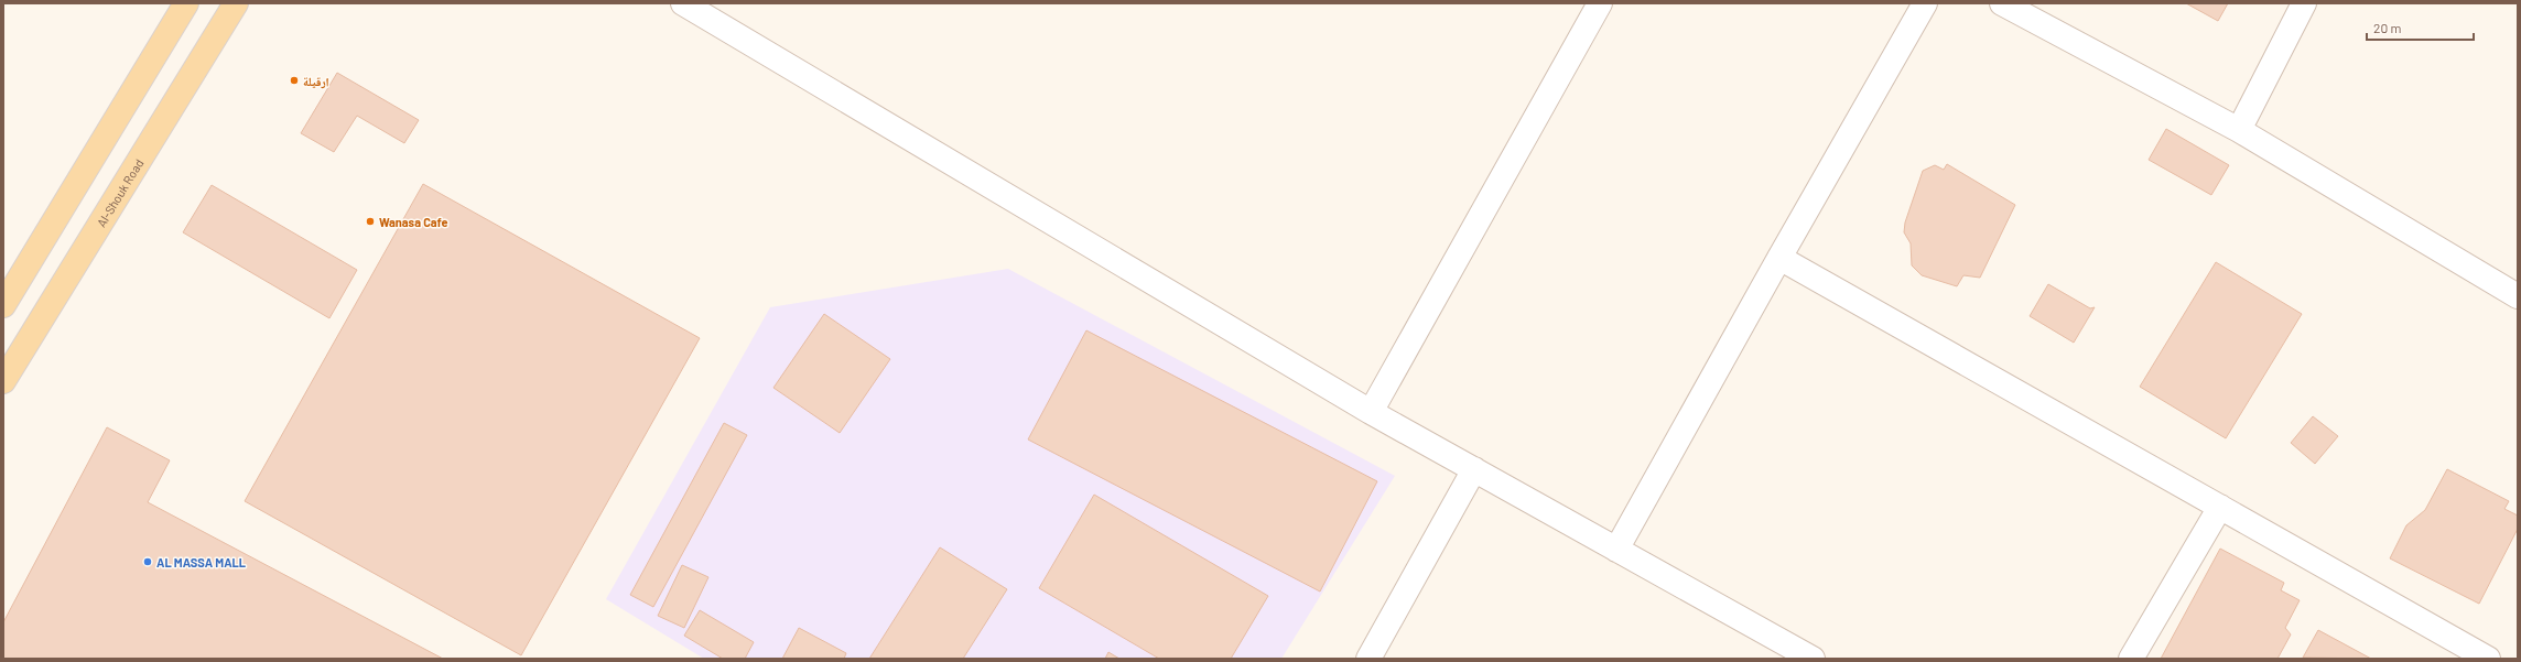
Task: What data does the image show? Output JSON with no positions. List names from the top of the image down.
{
  "streets": {
    "main road": ["Al-Shouk Road"]
  },
  "places": ["ارقيلة", "Wanasa Cafe", "AL MASSA MALL"],
  "scale_bar": "20 m"
}
